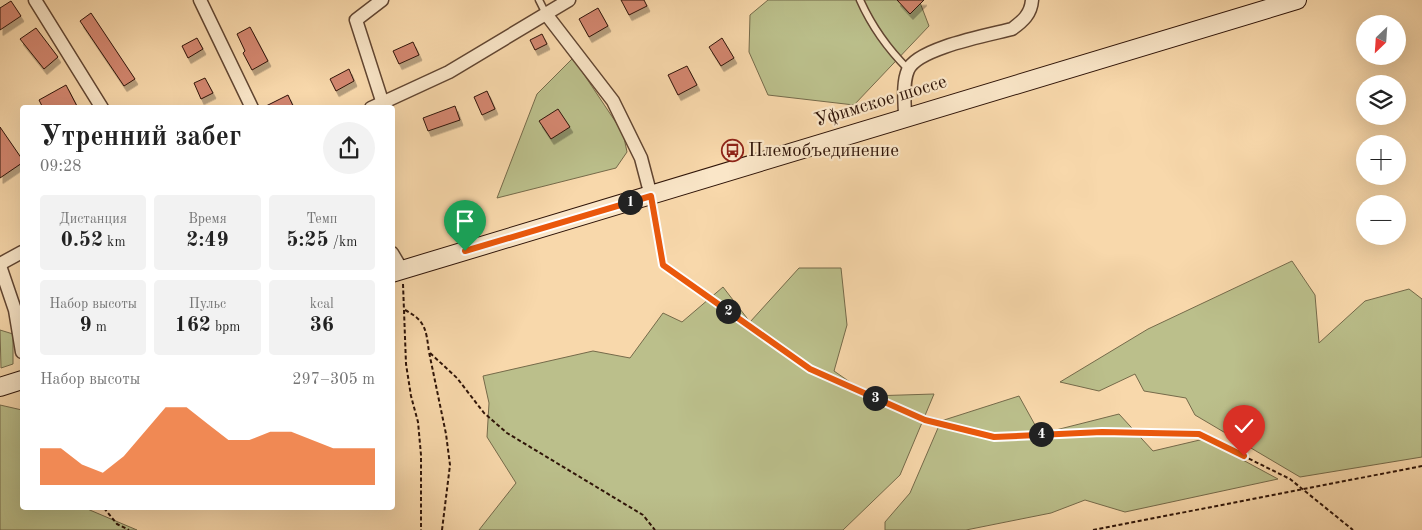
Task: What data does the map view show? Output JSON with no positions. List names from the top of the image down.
{
  "streets": {
    "main road": ["Уфимское шоссе"]
  },
  "places": {
    "bus stop": ["Племобъединение"]
  },
  "north": "bottom left",
  "page": {
    "map_buttons": ["+", "−"],
    "heading": ["Утренний забег", "09:28"],
    "pins": [
      "1",
      "2",
      "3",
      "4"
    ],
    "stats": [
      ["Дистанция", "0.52 km"],
      ["Время", "2:49"],
      ["Темп", "5:25 /km"],
      ["Набор высоты", "9 m"],
      ["Пульс", "162 bpm"],
      ["kcal", "36"]
    ],
    "chart": ["Набор высоты", "297–305 m"]
  }
}
